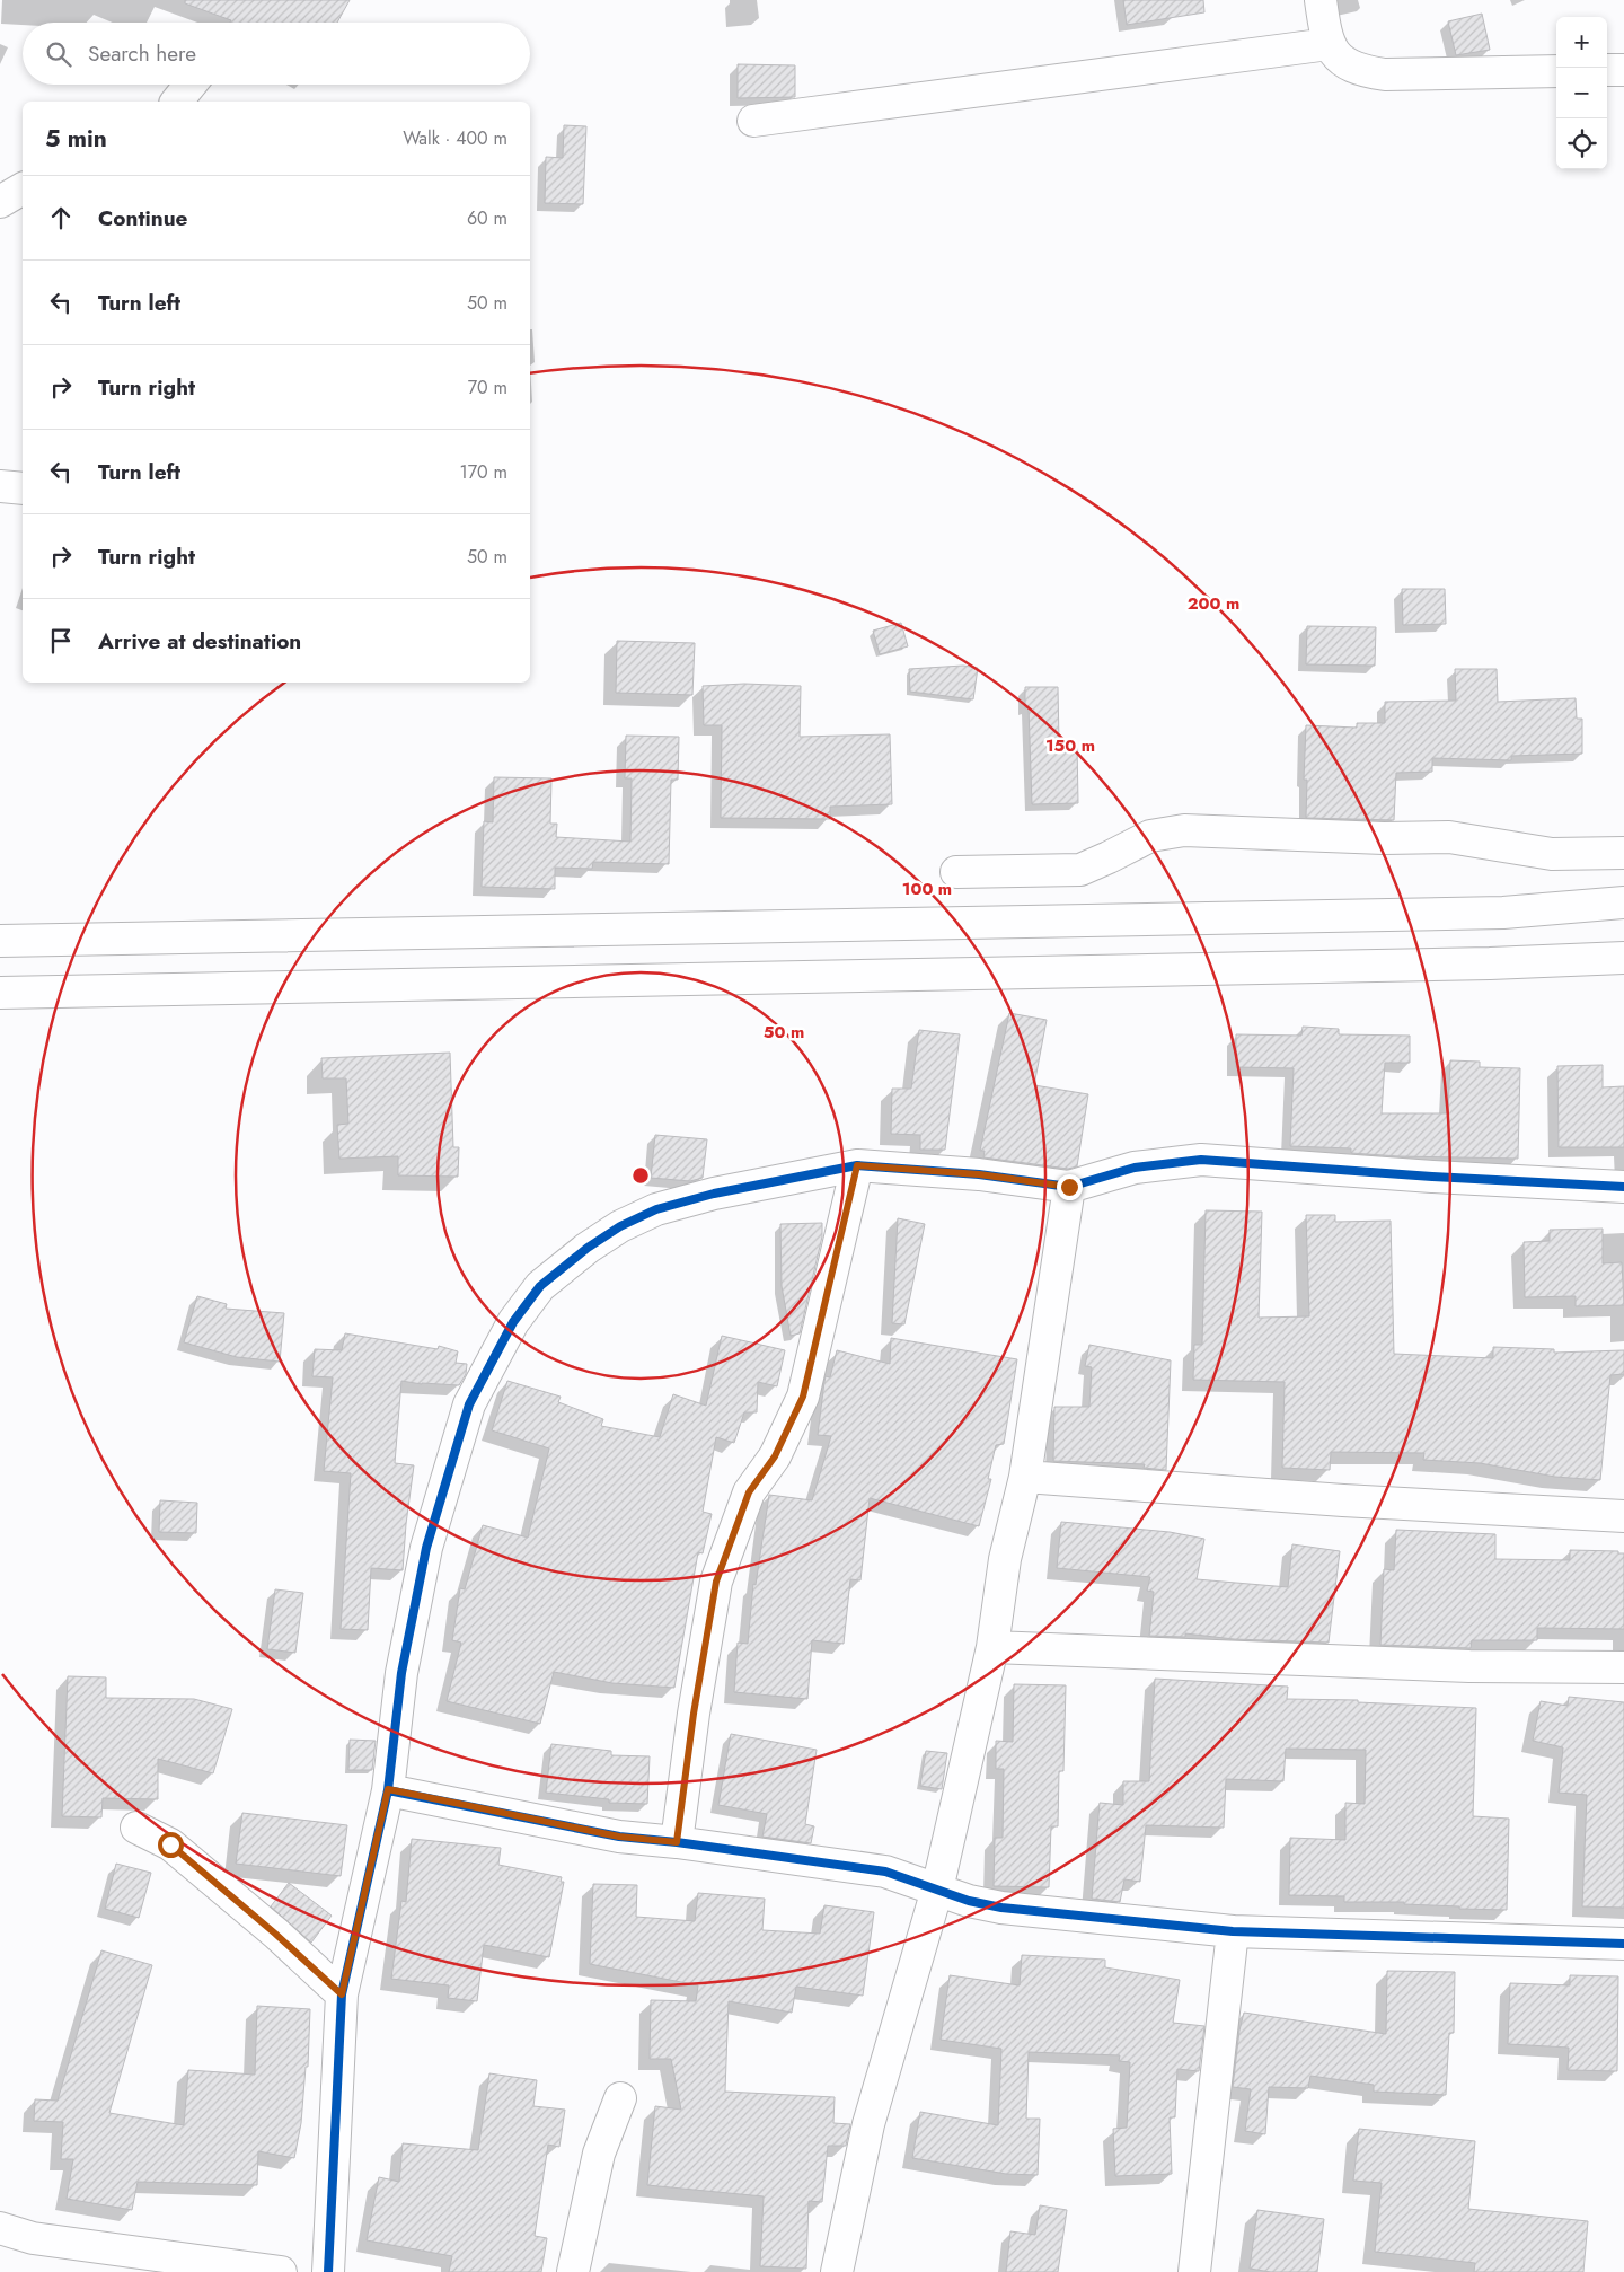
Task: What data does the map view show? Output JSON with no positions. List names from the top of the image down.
{
  "page": {
    "map_buttons": ["+", "−"],
    "search": "Search here",
    "heading": ["5 min", "Walk · 400 m"],
    "list": [
      ["Continue", "60 m"],
      ["Turn left", "50 m"],
      ["Turn right", "70 m"],
      ["Turn left", "170 m"],
      ["Turn right", "50 m"],
      "Arrive at destination"
    ]
  },
  "rings": [
    "200 m",
    "150 m",
    "100 m",
    "50 m"
  ]
}
